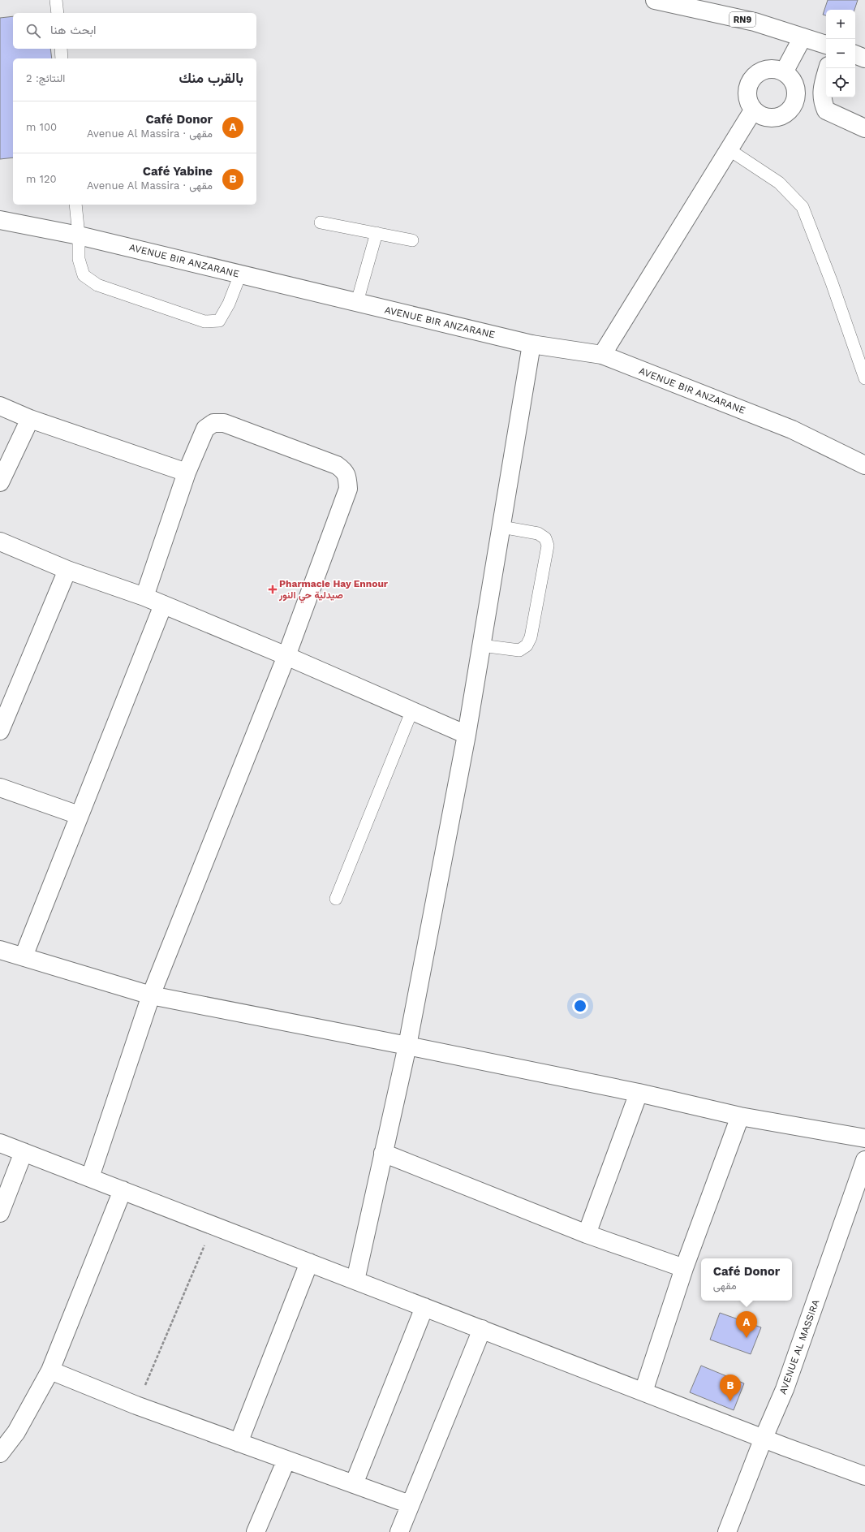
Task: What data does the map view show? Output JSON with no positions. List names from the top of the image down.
{
  "streets": {
    "street": ["RN9", "AVENUE BIR ANZARANE", "AVENUE AL MASSIRA"]
  },
  "places": {
    "health": ["Pharmacie Hay Ennour صيدلية حي النور"]
  },
  "page": {
    "map_buttons": ["+", "−"],
    "search": "ابحث هنا",
    "heading": ["بالقرب منك", "النتائج: 2"],
    "list": [
      {
        "mark": "A",
        "name": "Café Donor",
        "note": "مقهى · Avenue Al Massira",
        "value": "100 m"
      },
      {
        "mark": "B",
        "name": "Café Yabine",
        "note": "مقهى · Avenue Al Massira",
        "value": "120 m"
      }
    ],
    "popup": ["Café Donor", "مقهى"],
    "pins": ["A", "B"]
  }
}
